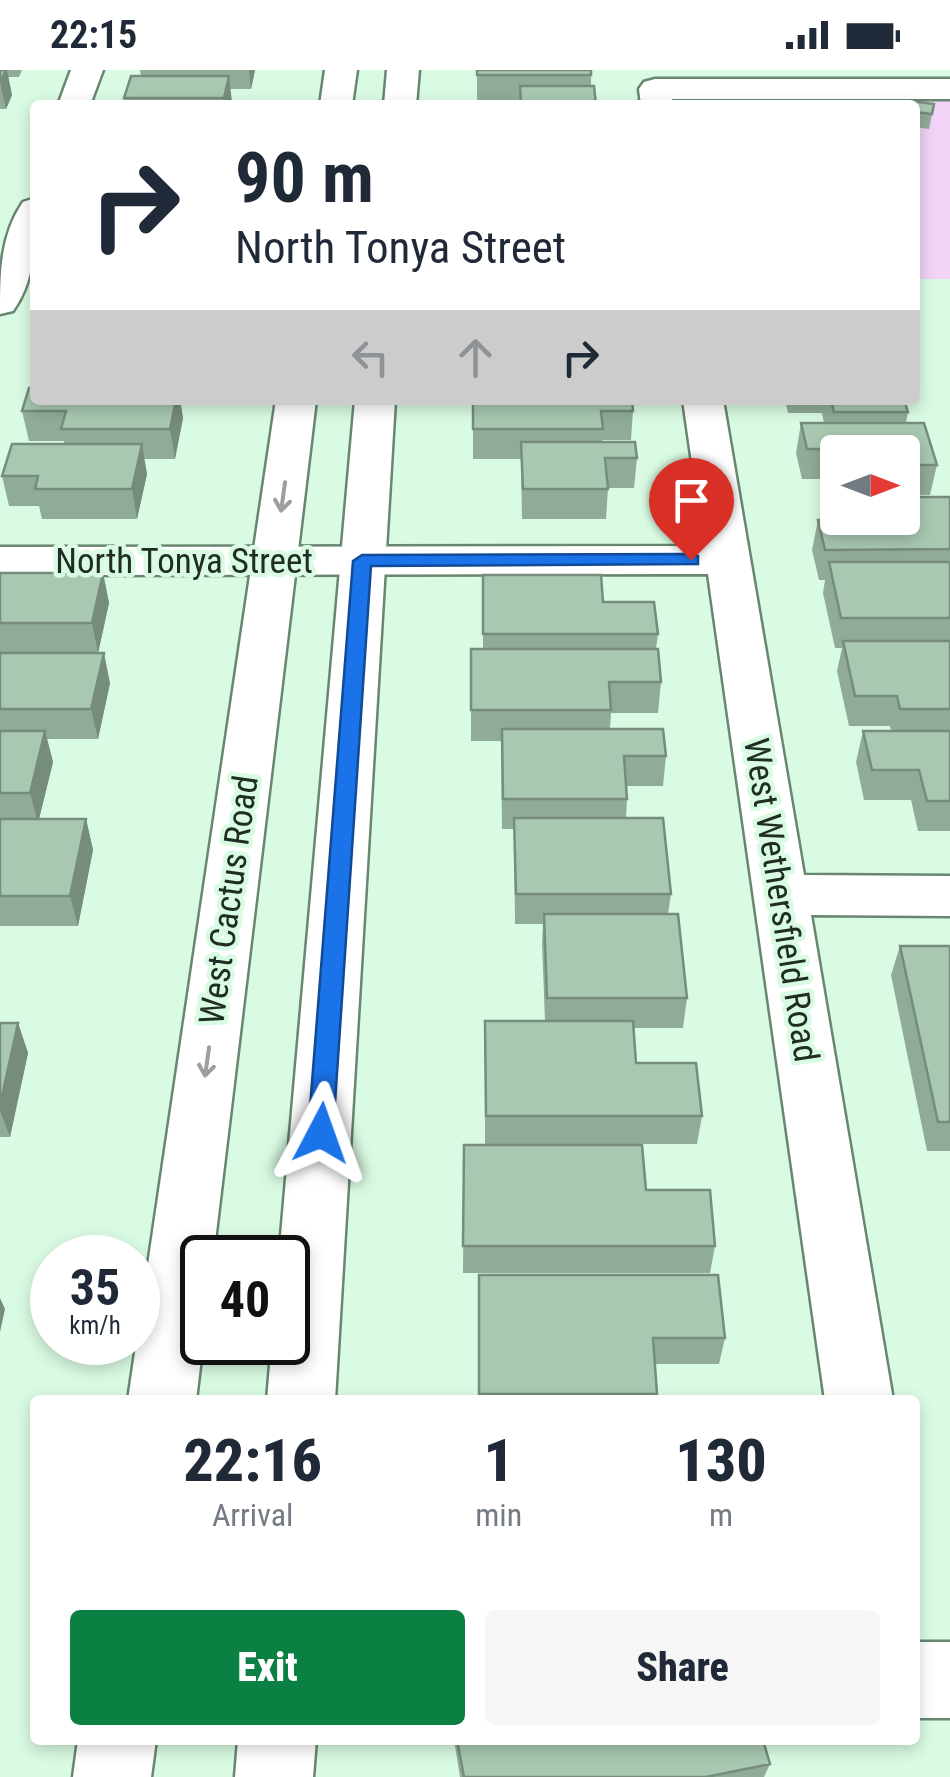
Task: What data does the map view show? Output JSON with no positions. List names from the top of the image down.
{
  "streets": {
    "street": ["North Tonya Street", "West Cactus Road", "West Wethersfield Road"]
  },
  "crossings": [
    ["North Tonya Street", "West Cactus Road"],
    ["North Tonya Street", "West Wethersfield Road"]
  ],
  "north": "right",
  "page": {
    "status": "22:15",
    "turn": ["90 m", "North Tonya Street"],
    "speed": "35 km/h",
    "limit": "40",
    "eta": [
      "22:16",
      "Arrival",
      "1",
      "min",
      "130",
      "m"
    ],
    "buttons": ["Exit", "Share"]
  }
}
